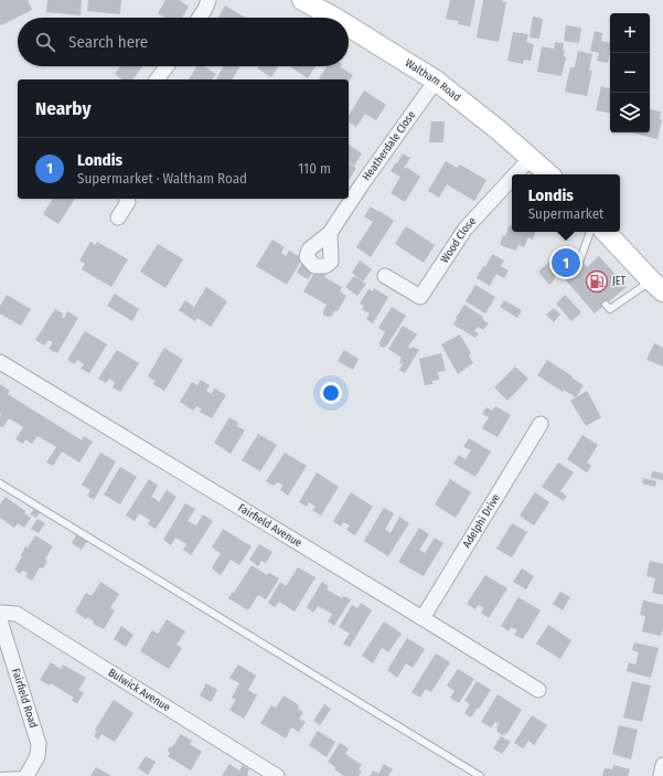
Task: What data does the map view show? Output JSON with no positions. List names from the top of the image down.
{
  "streets": {
    "main road": ["Waltham Road"],
    "street": [
      "Heatherdale Close",
      "Wood Close",
      "Adelphi Drive",
      "Fairfield Avenue",
      "Bulwick Avenue",
      "Fairfield Road"
    ]
  },
  "crossings": [
    ["Waltham Road", "Heatherdale Close"],
    ["Waltham Road", "Wood Close"],
    ["Adelphi Drive", "Fairfield Avenue"]
  ],
  "places": {
    "fuel station": ["JET"]
  },
  "page": {
    "map_buttons": ["+", "−"],
    "search": "Search here",
    "heading": "Nearby",
    "list": [
      {
        "mark": "1",
        "name": "Londis",
        "note": "Supermarket · Waltham Road",
        "value": "110 m"
      }
    ],
    "popup": ["Londis", "Supermarket"],
    "pins": "1"
  }
}
